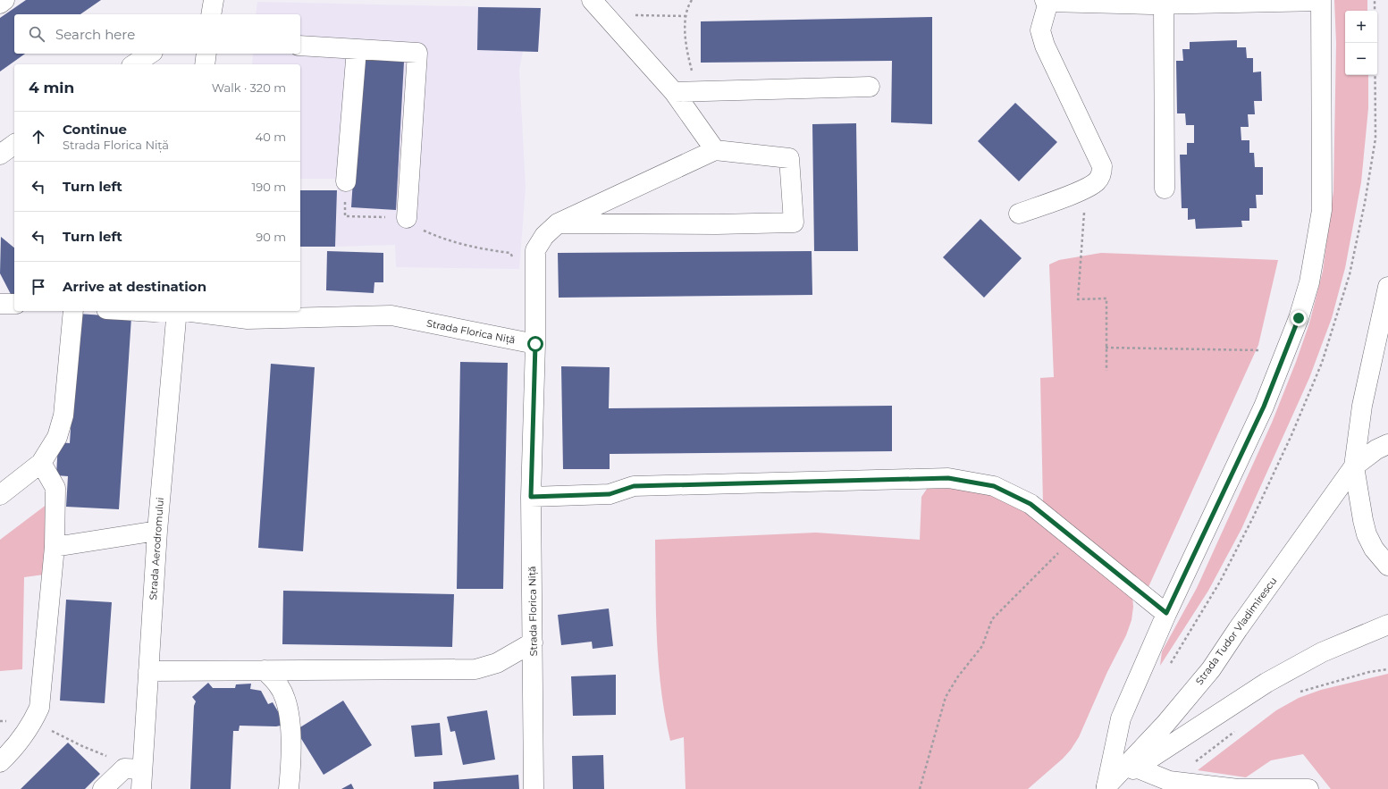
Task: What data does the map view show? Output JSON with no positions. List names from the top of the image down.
{
  "streets": {
    "street": ["Strada Florica Niță", "Strada Aerodromului", "Strada Tudor Vladimirescu"]
  },
  "page": {
    "map_buttons": ["+", "−"],
    "search": "Search here",
    "heading": ["4 min", "Walk · 320 m"],
    "list": [
      ["Continue", "Strada Florica Niță", "40 m"],
      ["Turn left", "190 m"],
      ["Turn left", "90 m"],
      "Arrive at destination"
    ]
  }
}
